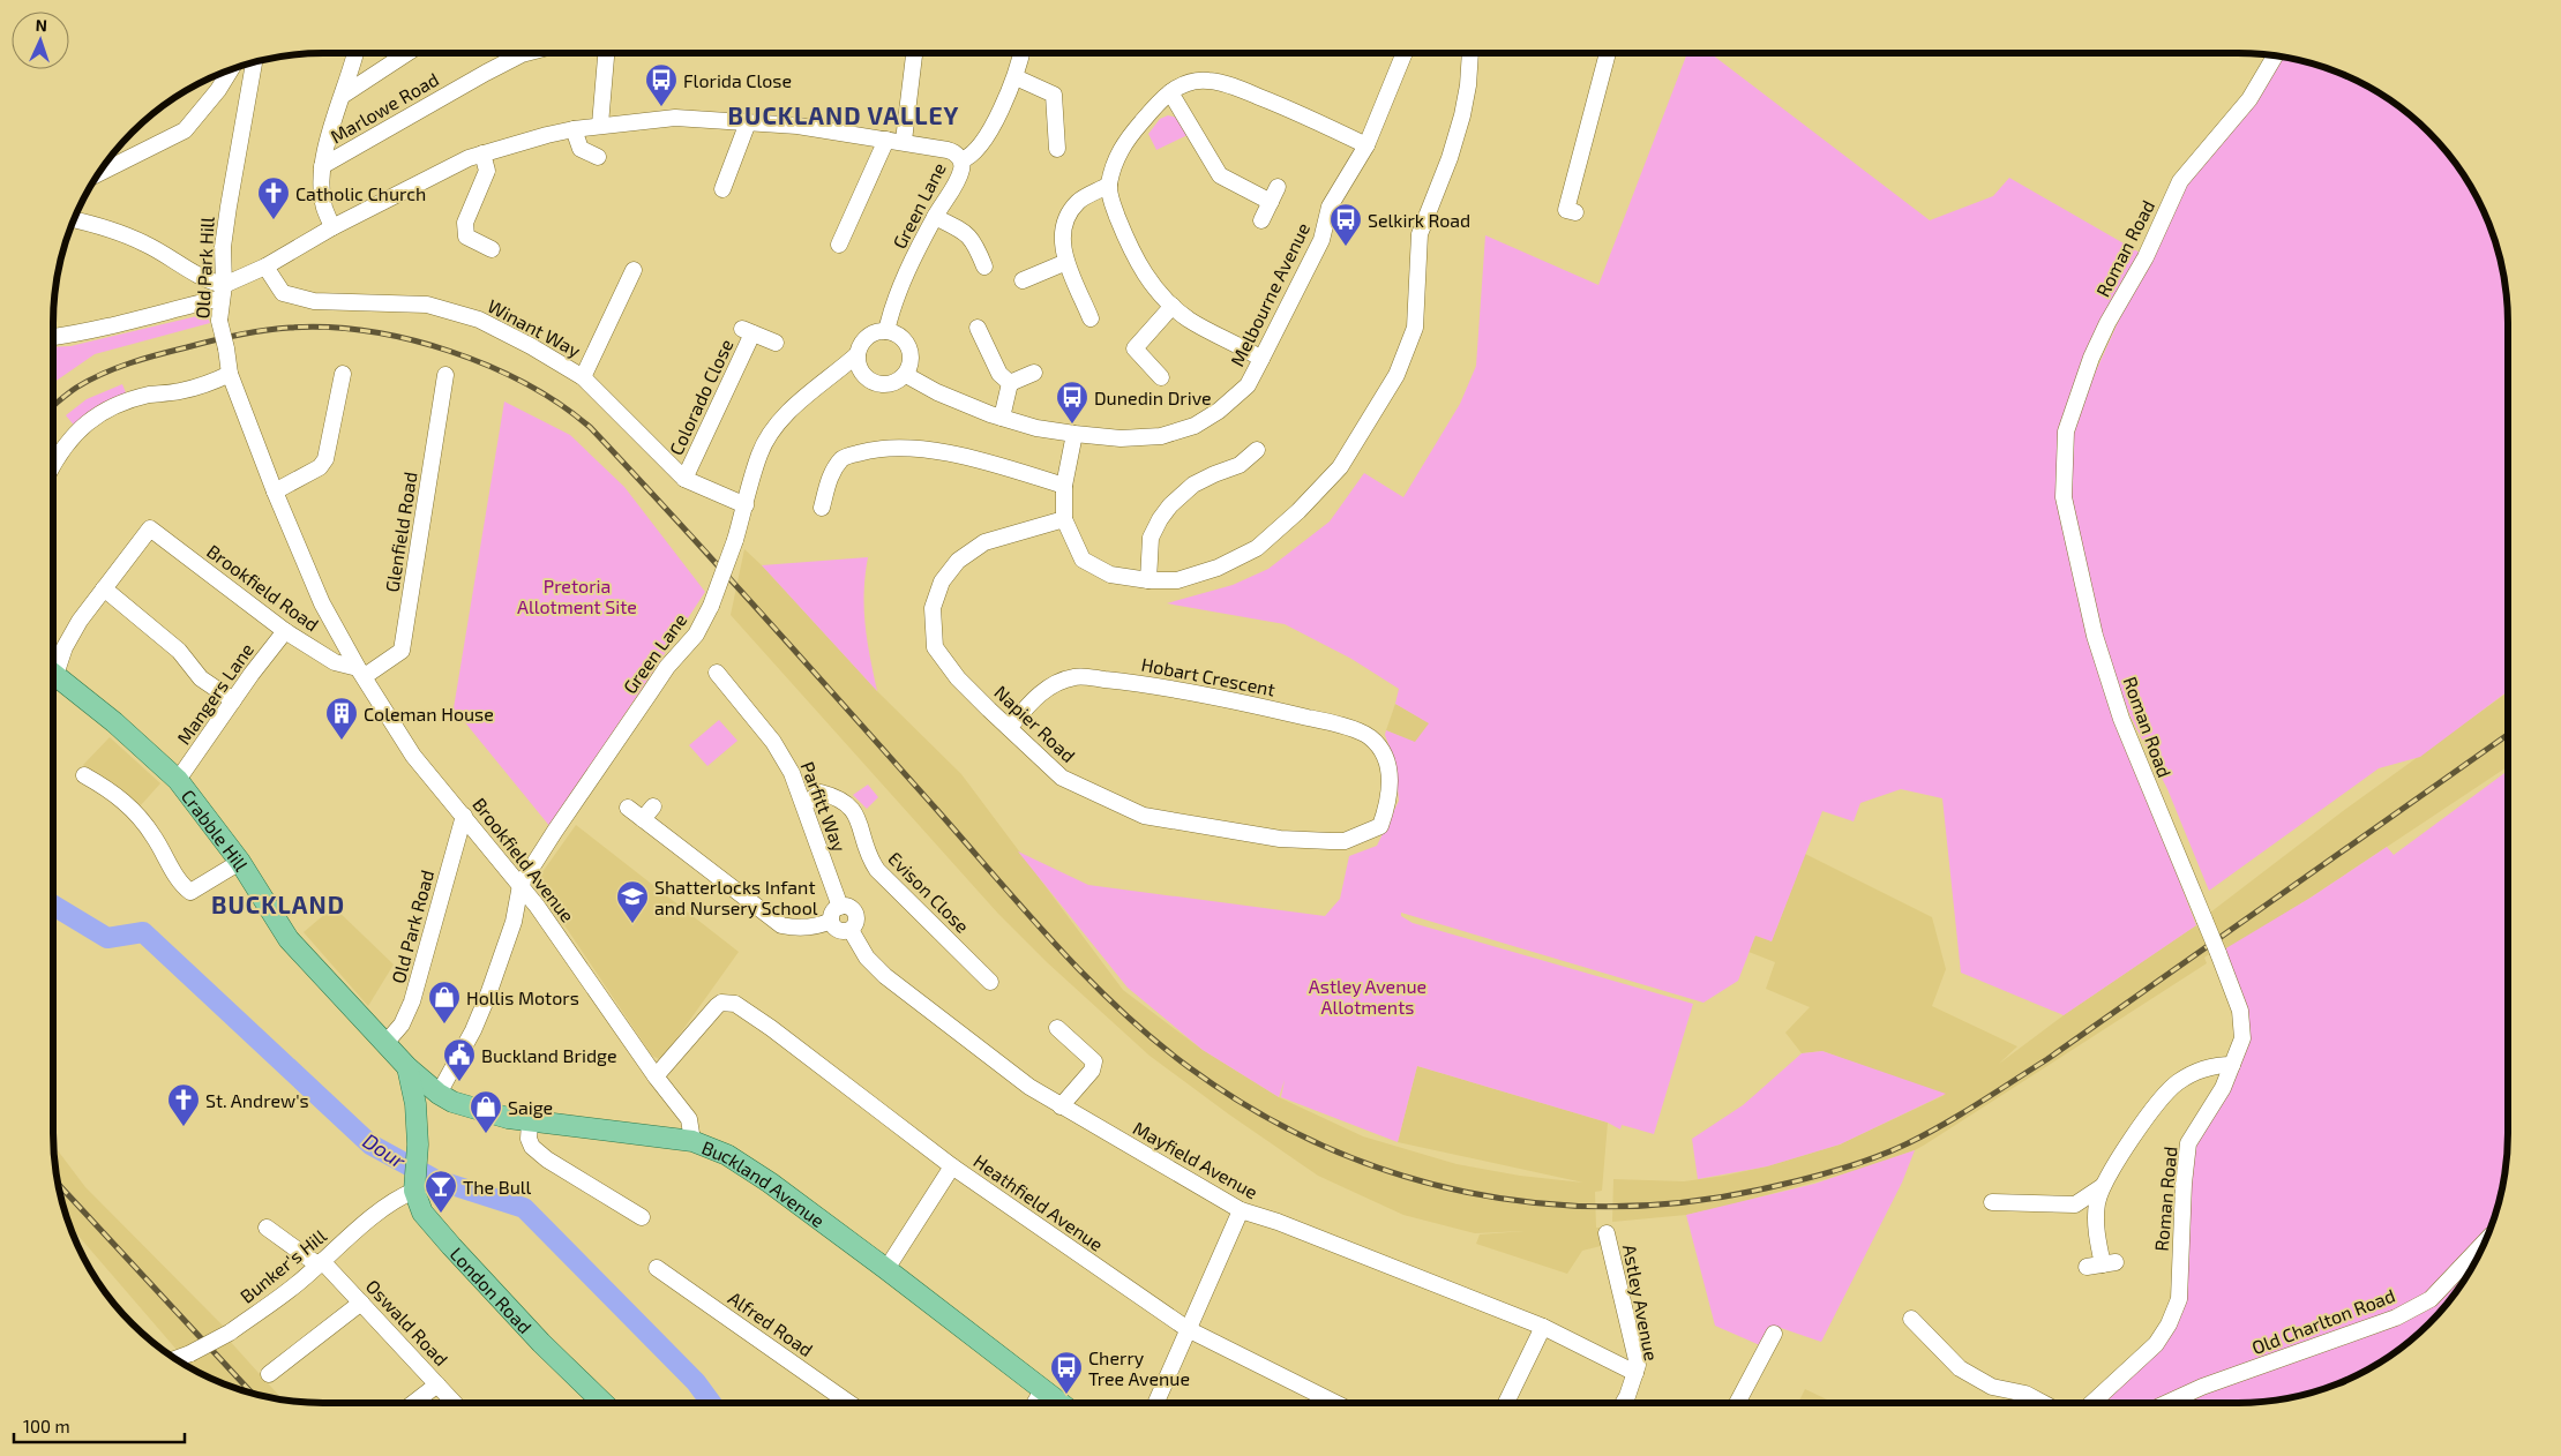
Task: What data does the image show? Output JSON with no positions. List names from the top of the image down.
{
  "streets": {
    "main road": ["Crabble Hill", "Buckland Avenue", "London Road"],
    "street": [
      "Marlowe Road",
      "Green Lane",
      "Roman Road",
      "Old Park Hill",
      "Melbourne Avenue",
      "Winant Way",
      "Colorado Close",
      "Glenfield Road",
      "Brookfield Road",
      "Hobart Crescent",
      "Mangers Lane",
      "Napier Road",
      "Parfitt Way",
      "Brookfield Avenue",
      "Evison Close",
      "Old Park Road",
      "Mayfield Avenue",
      "Heathfield Avenue",
      "Bunker's Hill",
      "Astley Avenue",
      "Old Charlton Road",
      "Oswald Road",
      "Alfred Road"
    ]
  },
  "crossings": [
    ["Green Lane", "Melbourne Avenue"],
    ["Green Lane", "Winant Way"],
    ["Green Lane", "Brookfield Avenue"],
    ["Green Lane", "Buckland Avenue"],
    ["Old Park Hill", "Brookfield Avenue"],
    ["Winant Way", "Colorado Close"],
    ["Glenfield Road", "Brookfield Road"],
    ["Glenfield Road", "Brookfield Avenue"],
    ["Brookfield Road", "Mangers Lane"],
    ["Brookfield Road", "Brookfield Avenue"],
    ["Hobart Crescent", "Napier Road"],
    ["Mangers Lane", "Crabble Hill"],
    ["Parfitt Way", "Evison Close"],
    ["Parfitt Way", "Mayfield Avenue"],
    ["Crabble Hill", "Old Park Road"],
    ["Crabble Hill", "Buckland Avenue"],
    ["Brookfield Avenue", "Old Park Road"],
    ["Brookfield Avenue", "Buckland Avenue"],
    ["Brookfield Avenue", "Heathfield Avenue"],
    ["Mayfield Avenue", "Astley Avenue"],
    ["Bunker's Hill", "London Road"],
    ["Bunker's Hill", "Oswald Road"]
  ],
  "districts": ["BUCKLAND VALLEY", "BUCKLAND"],
  "water": ["Dour"],
  "parks": ["Pretoria Allotment Site", "Astley Avenue Allotments"],
  "places": {
    "bus stop": [
      "Florida Close",
      "Selkirk Road",
      "Dunedin Drive",
      "Cherry Tree Avenue"
    ],
    "church": ["Catholic Church", "St. Andrew's"],
    "building": ["Coleman House"],
    "school or university": ["Shatterlocks Infant and Nursery School"],
    "shop": ["Hollis Motors", "Saige"],
    "public building": ["Buckland Bridge"],
    "bar": ["The Bull"]
  },
  "scale_bar": "100 m",
  "north": "top"
}
